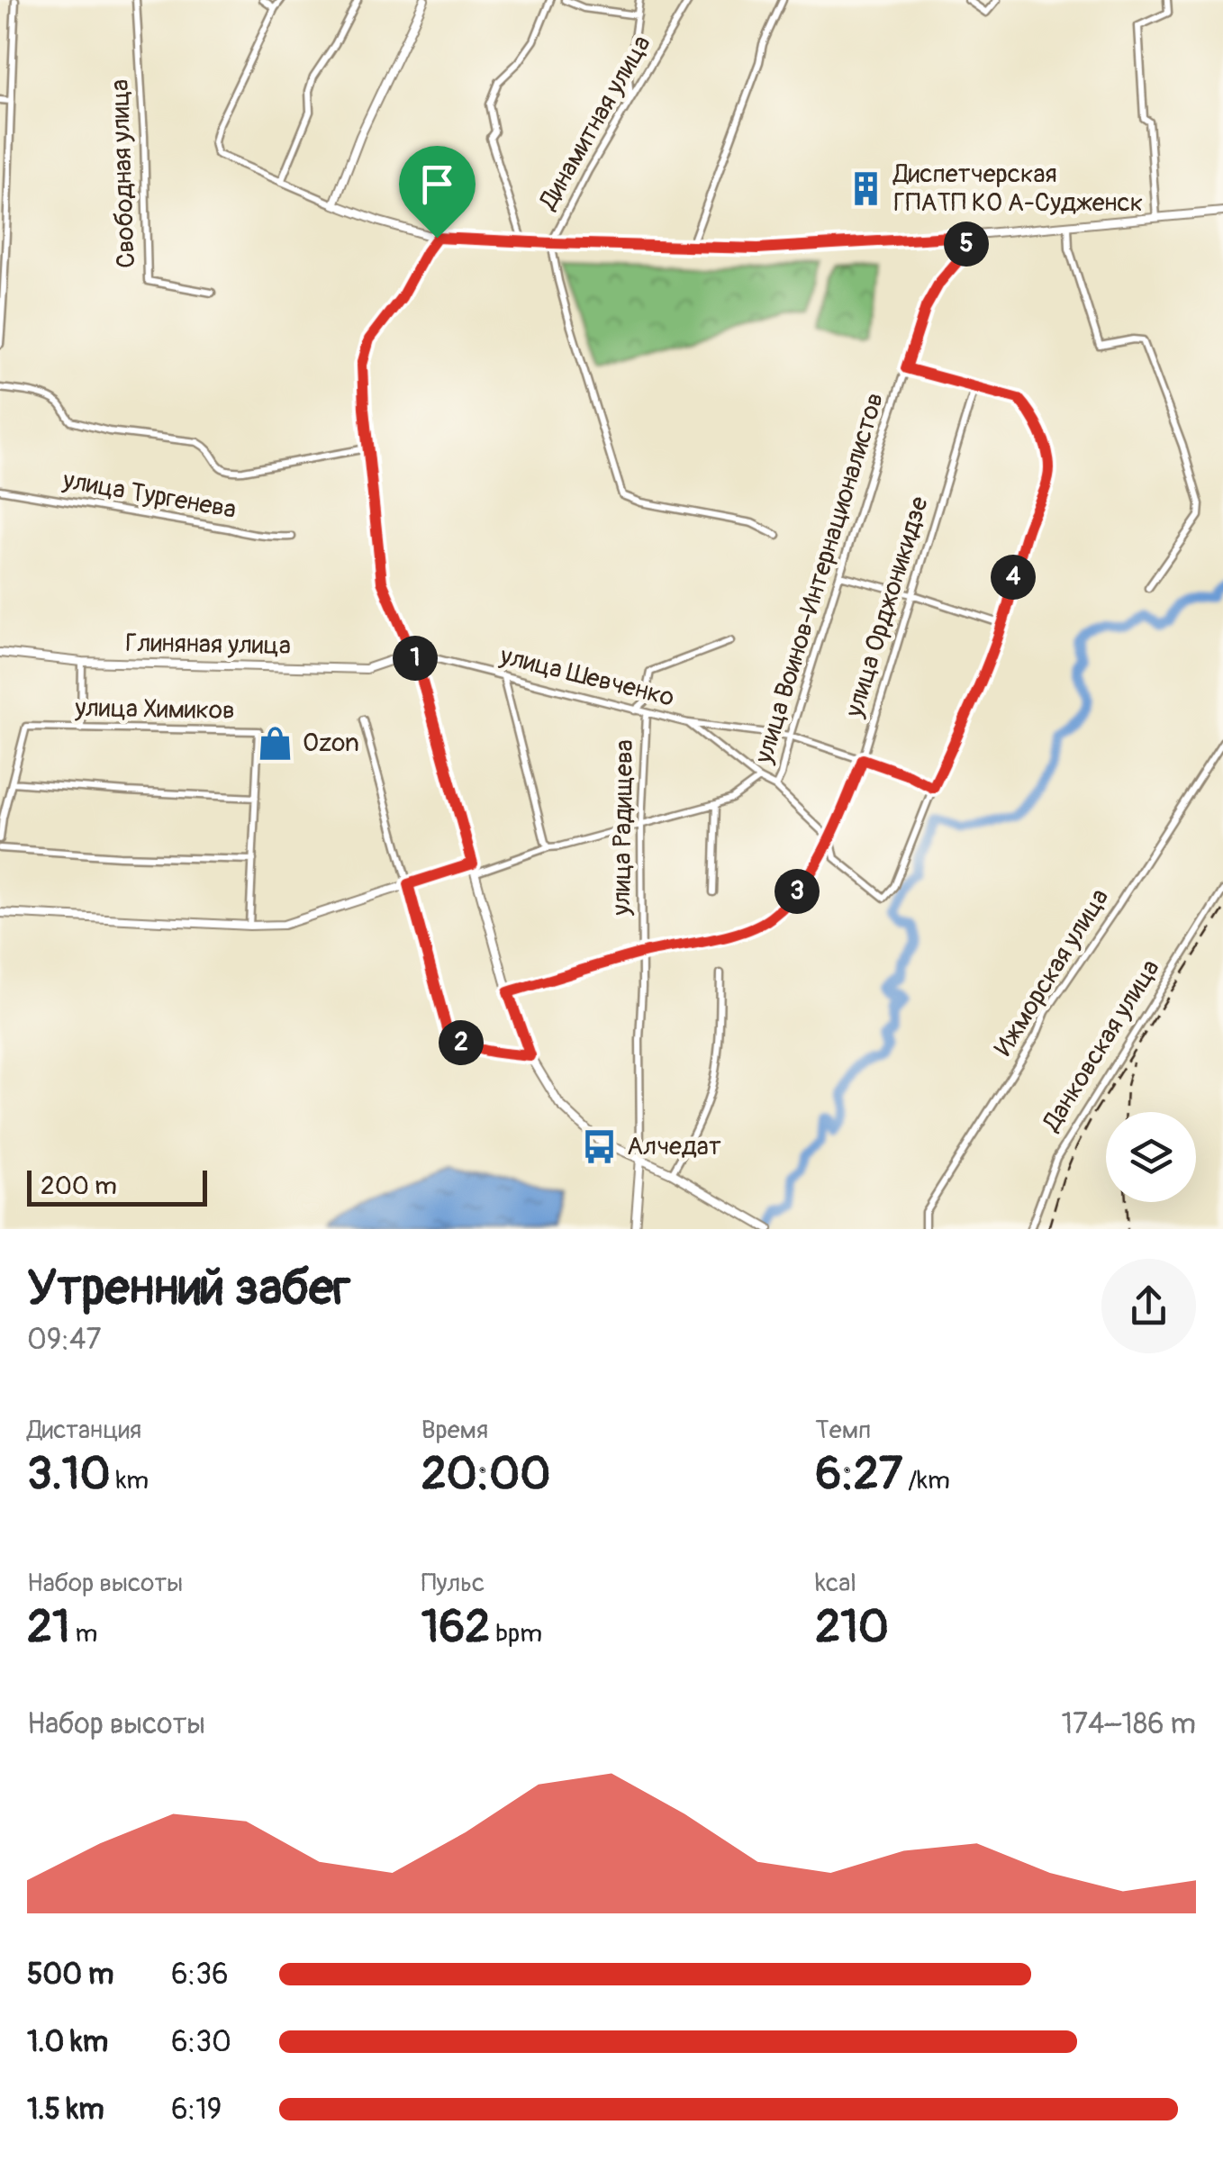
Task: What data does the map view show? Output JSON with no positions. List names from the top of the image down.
{
  "streets": {
    "street": [
      "Динамитная улица",
      "Свободная улица",
      "улица Тургенева",
      "улица Воинов-Интернационалистов",
      "улица Орджоникидзе",
      "Глиняная улица",
      "улица Шевченко",
      "улица Химиков",
      "улица Радищева",
      "Ижморская улица",
      "Данковская улица"
    ]
  },
  "crossings": [
    ["улица Воинов-Интернационалистов", "улица Шевченко"],
    ["улица Орджоникидзе", "улица Шевченко"],
    ["улица Орджоникидзе", "улица Радищева"],
    ["Глиняная улица", "улица Шевченко"],
    ["улица Шевченко", "улица Радищева"]
  ],
  "places": {
    "building": ["Диспетчерская ГПАТП КО А-Судженск"],
    "shop": ["Ozon"],
    "bus stop": ["Алчедат"]
  },
  "scale_bar": "200 m",
  "page": {
    "pins": [
      "5",
      "4",
      "1",
      "3",
      "2"
    ],
    "scale": "200 m",
    "heading": ["Утренний забег", "09:47"],
    "stats": [
      ["Дистанция", "3.10 km"],
      ["Время", "20:00"],
      ["Темп", "6:27 /km"],
      ["Набор высоты", "21 m"],
      ["Пульс", "162 bpm"],
      ["kcal", "210"]
    ],
    "chart": ["Набор высоты", "174–186 m"],
    "list": [
      {
        "name": "500 m",
        "note": "6:36"
      },
      {
        "name": "1.0 km",
        "note": "6:30"
      },
      {
        "name": "1.5 km",
        "note": "6:19"
      }
    ]
  }
}
